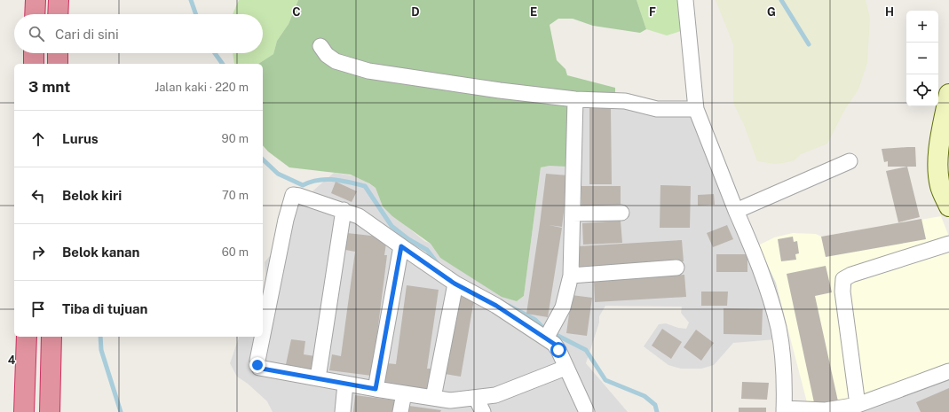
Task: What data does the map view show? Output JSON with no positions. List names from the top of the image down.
{
  "page": {
    "map_buttons": ["+", "−"],
    "search": "Cari di sini",
    "heading": ["3 mnt", "Jalan kaki · 220 m"],
    "list": [
      ["Lurus", "90 m"],
      ["Belok kiri", "70 m"],
      ["Belok kanan", "60 m"],
      "Tiba di tujuan"
    ]
  },
  "grid": {
    "columns": [
      "C",
      "D",
      "E",
      "F",
      "G",
      "H"
    ],
    "rows": ["4"]
  }
}
